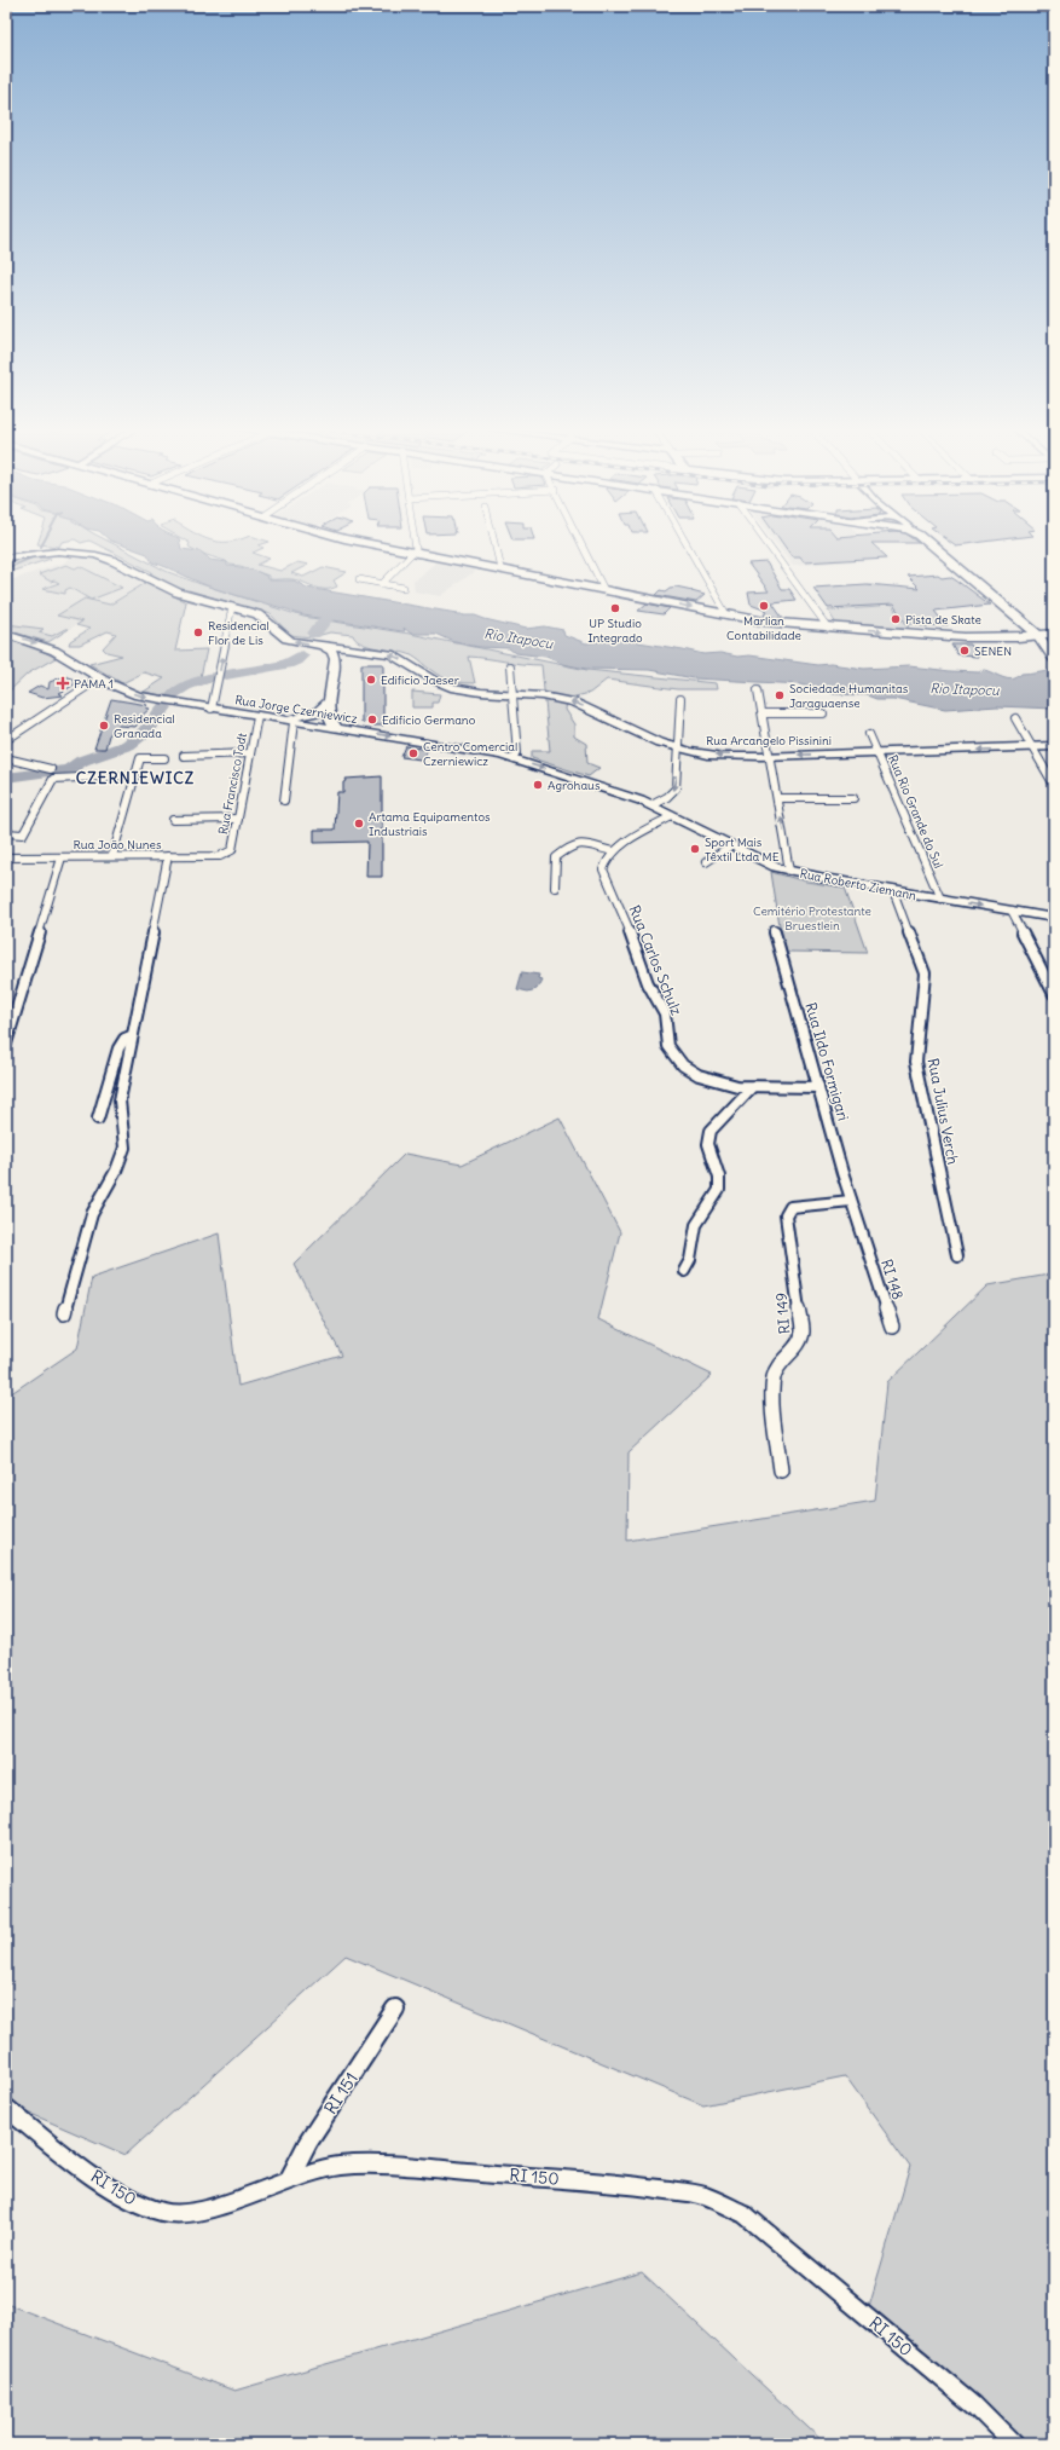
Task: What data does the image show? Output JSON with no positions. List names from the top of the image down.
{
  "streets": {
    "main road": ["Rua Jorge Czerniewicz", "Rua Arcangelo Pissinini", "Rua Roberto Ziemann"],
    "street": [
      "Rua Francisco Todt",
      "Rua Rio Grande do Sul",
      "Rua João Nunes",
      "Rua Carlos Schulz",
      "Rua Ildo Formigari",
      "Rua Julius Verch",
      "RI 148",
      "RI 149",
      "RI 151",
      "RI 150"
    ]
  },
  "crossings": [
    ["Rua Jorge Czerniewicz", "Rua Francisco Todt"],
    ["Rua Jorge Czerniewicz", "Rua Roberto Ziemann"],
    ["Rua Arcangelo Pissinini", "Rua Rio Grande do Sul"],
    ["Rua Francisco Todt", "Rua João Nunes"],
    ["Rua Rio Grande do Sul", "Rua Roberto Ziemann"],
    ["Rua Roberto Ziemann", "Rua Julius Verch"],
    ["Rua Carlos Schulz", "Rua Ildo Formigari"],
    ["Rua Ildo Formigari", "RI 148"],
    ["Rua Ildo Formigari", "RI 149"],
    ["RI 151", "RI 150"]
  ],
  "one_way": ["Rua Jorge Czerniewicz", "Rua Arcangelo Pissinini"],
  "districts": ["CZERNIEWICZ"],
  "water": ["Rio Itapocu"],
  "parks": ["Cemitério Protestante Bruestlein"],
  "places": {
    "other": [
      "Marlian Contabilidade",
      "UP Studio Integrado",
      "Pista de Skate",
      "Residencial Flor de Lis",
      "SENEN",
      "Edifício Jaeser",
      "Sociedade Humanitas Jaraguaense",
      "Edifício Germano",
      "Residencial Granada",
      "Centro Comercial Czerniewicz",
      "Agrohaus",
      "Artama Equipamentos Industriais",
      "Sport Mais Têxtil Ltda ME"
    ],
    "health": ["PAMA 1"]
  }
}
